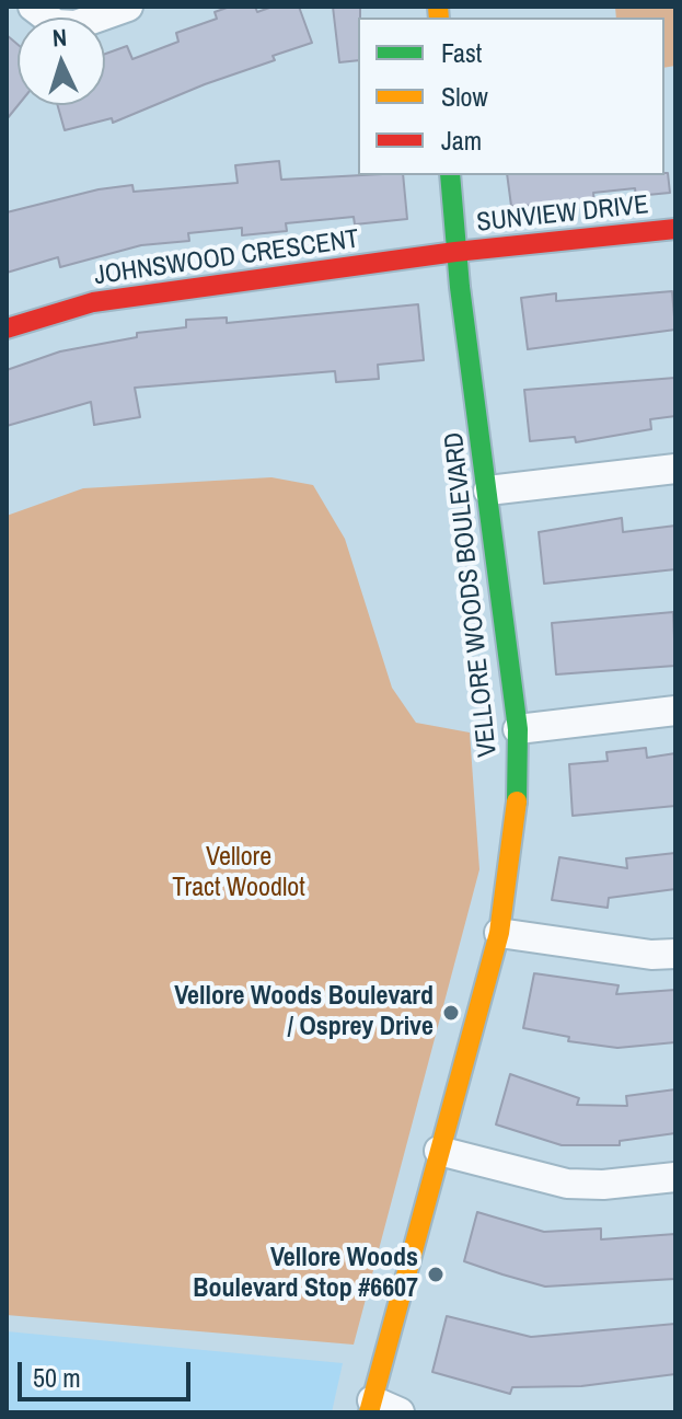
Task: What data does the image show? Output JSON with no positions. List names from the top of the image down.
{
  "streets": {
    "street": ["SUNVIEW DRIVE", "JOHNSWOOD CRESCENT", "VELLORE WOODS BOULEVARD"]
  },
  "crossings": [
    ["SUNVIEW DRIVE", "JOHNSWOOD CRESCENT"],
    ["SUNVIEW DRIVE", "VELLORE WOODS BOULEVARD"],
    ["JOHNSWOOD CRESCENT", "VELLORE WOODS BOULEVARD"]
  ],
  "parks": ["Vellore Tract Woodlot"],
  "places": ["Vellore Woods Boulevard / Osprey Drive", "Vellore Woods Boulevard Stop #6607"],
  "legend": ["Fast", "Slow", "Jam"],
  "scale_bar": "50 m",
  "north": "top"
}
